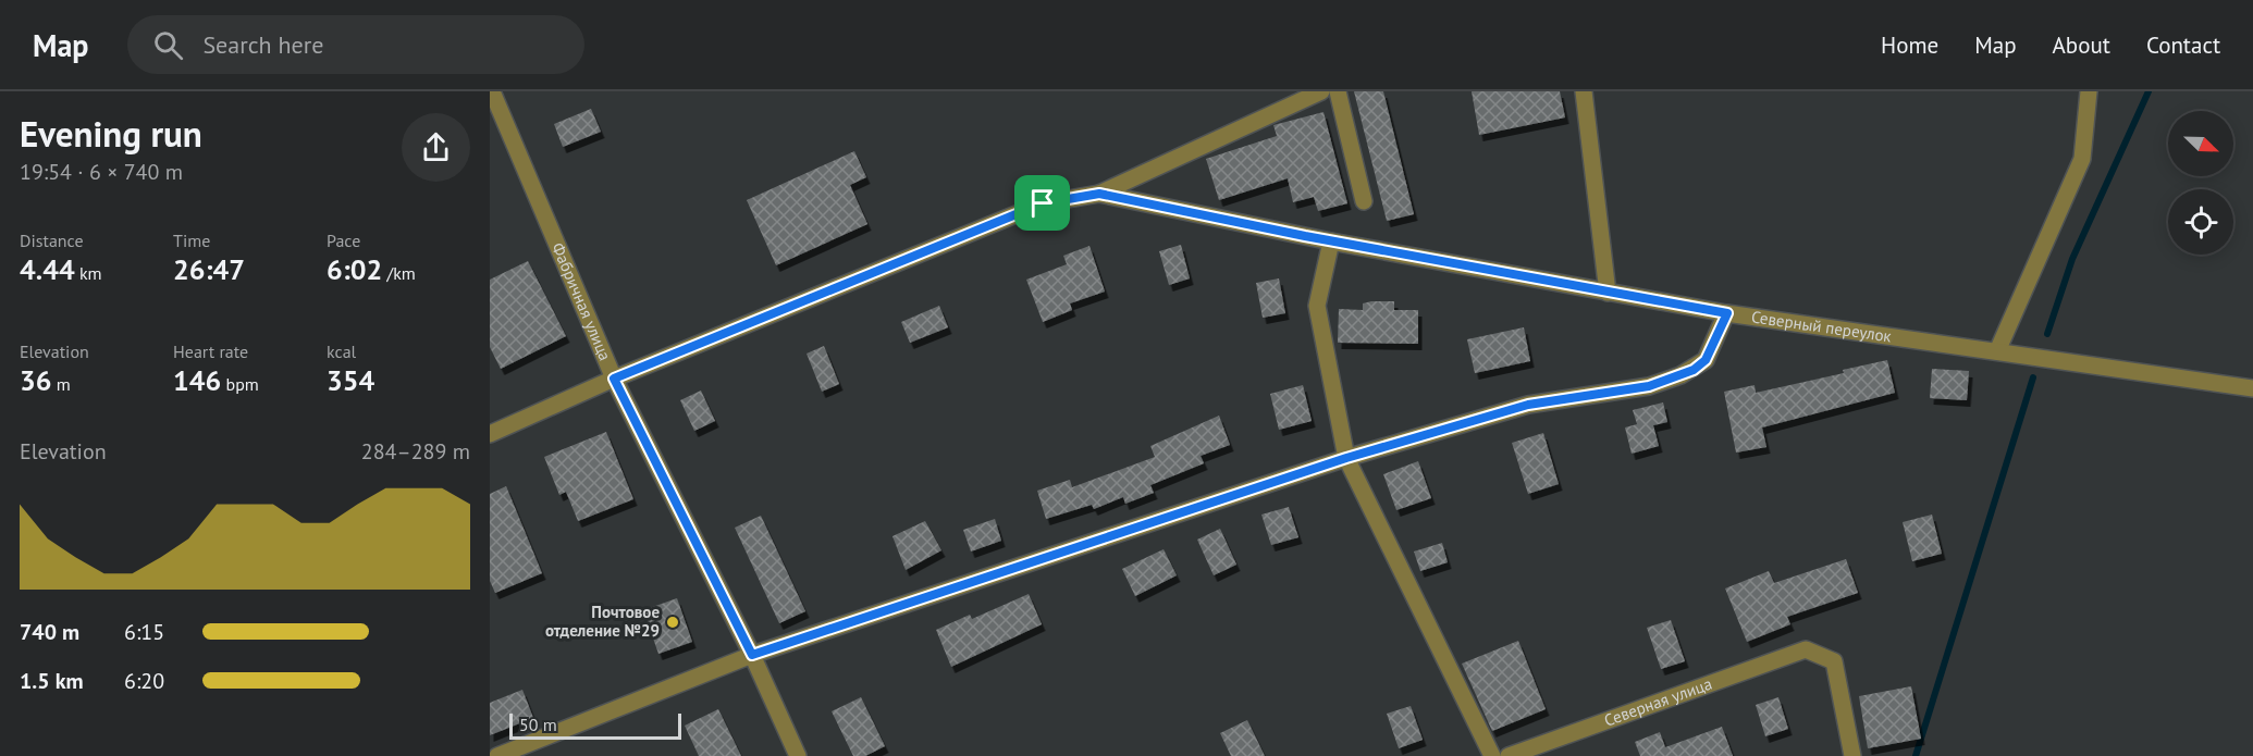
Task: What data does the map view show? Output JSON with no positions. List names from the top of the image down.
{
  "streets": {
    "street": ["Фабричная улица", "Северный переулок", "Северная улица"]
  },
  "crossings": [
    ["Фабричная улица", "Северный переулок"]
  ],
  "places": ["Почтовое отделение №29"],
  "scale_bar": "50 m",
  "north": "bottom right",
  "page": {
    "header": "Map",
    "search": "Search here",
    "nav": [
      "Home",
      "Map",
      "About",
      "Contact"
    ],
    "heading": ["Evening run", "19:54 · 6 × 740 m"],
    "stats": [
      ["Distance", "4.44 km"],
      ["Time", "26:47"],
      ["Pace", "6:02 /km"],
      ["Elevation", "36 m"],
      ["Heart rate", "146 bpm"],
      ["kcal", "354"]
    ],
    "chart": ["Elevation", "284–289 m"],
    "list": [
      {
        "name": "740 m",
        "note": "6:15"
      },
      {
        "name": "1.5 km",
        "note": "6:20"
      }
    ],
    "scale": "50 m"
  }
}
